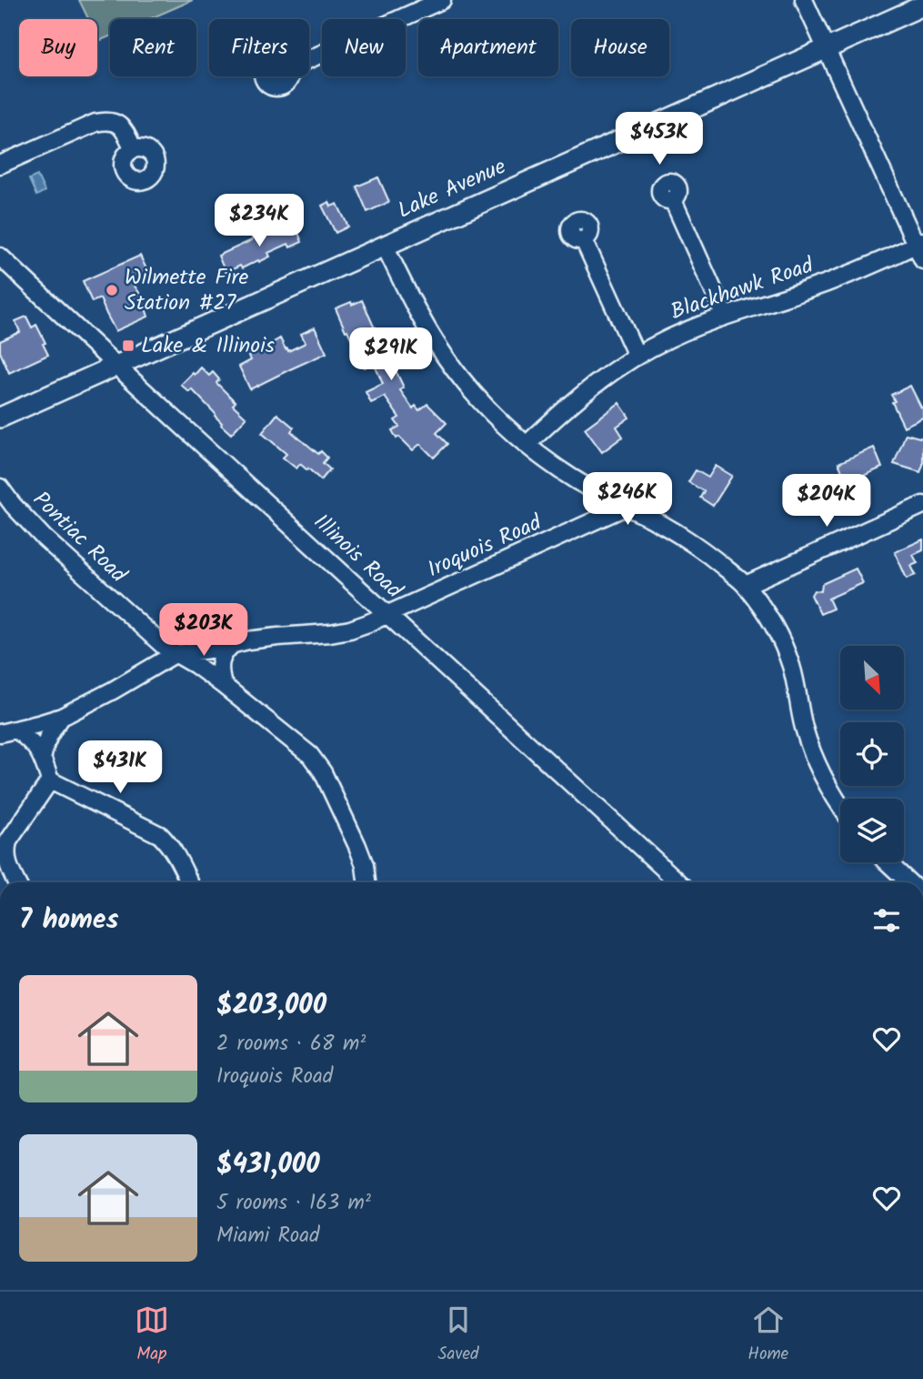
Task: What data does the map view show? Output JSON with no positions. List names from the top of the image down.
{
  "streets": {
    "main road": ["Lake Avenue"],
    "street": [
      "Blackhawk Road",
      "Pontiac Road",
      "Iroquois Road",
      "Illinois Road"
    ]
  },
  "crossings": [
    ["Lake Avenue", "Illinois Road"],
    ["Pontiac Road", "Iroquois Road"],
    ["Iroquois Road", "Illinois Road"]
  ],
  "places": {
    "other": ["Wilmette Fire Station #27"],
    "transit": ["Lake & Illinois"]
  },
  "north": "bottom right",
  "page": {
    "chip": [
      "Buy",
      "Rent",
      "Filters",
      "New",
      "Apartment",
      "House"
    ],
    "price": [
      "$453K",
      "$234K",
      "$291K",
      "$246K",
      "$204K",
      "$203K",
      "$431K"
    ],
    "heading": "7 homes",
    "list": [
      {
        "name": "$203,000",
        "note": "2 rooms · 68 m² · Iroquois Road"
      },
      {
        "name": "$431,000",
        "note": "5 rooms · 163 m² · Miami Road"
      }
    ],
    "tabs": ["Map", "Saved", "Home"]
  }
}
